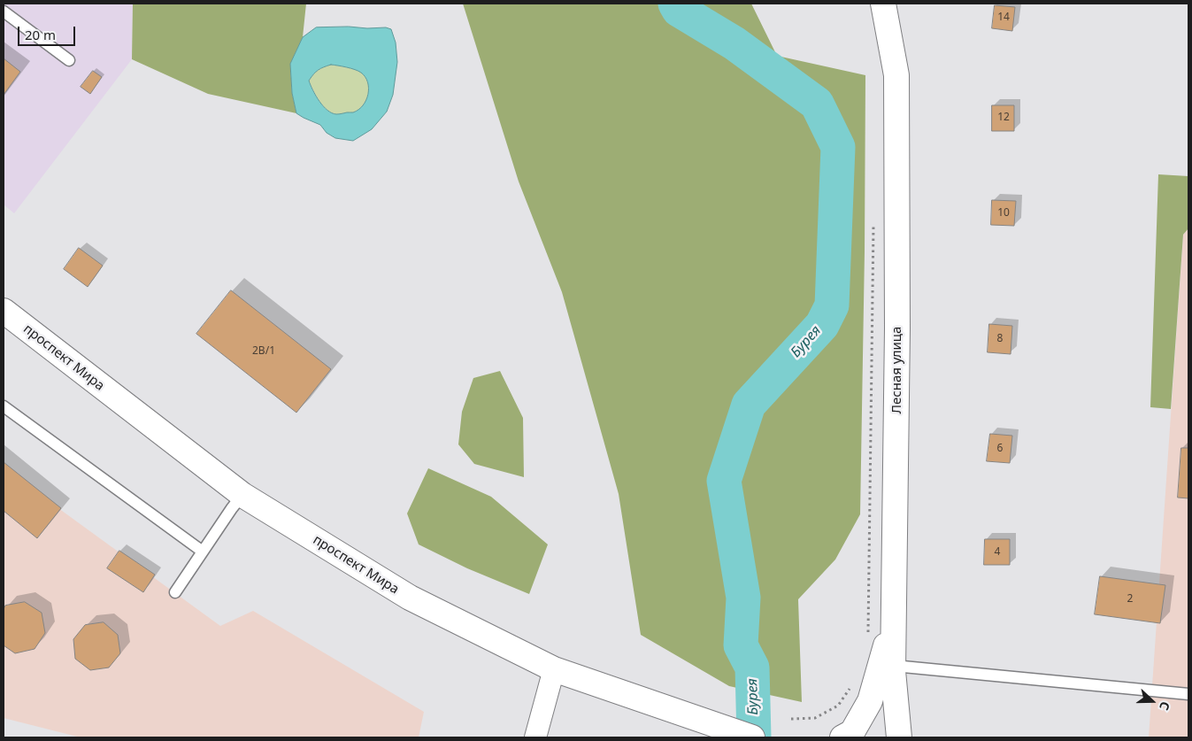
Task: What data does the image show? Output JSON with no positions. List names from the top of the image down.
{
  "streets": {
    "main road": ["проспект Мира", "Лесная улица"]
  },
  "water": ["Бурея"],
  "house_numbers": [
    "14",
    "12",
    "10",
    "8",
    "2В/1",
    "6",
    "4",
    "2"
  ],
  "scale_bar": "20 m",
  "north": "right"
}
